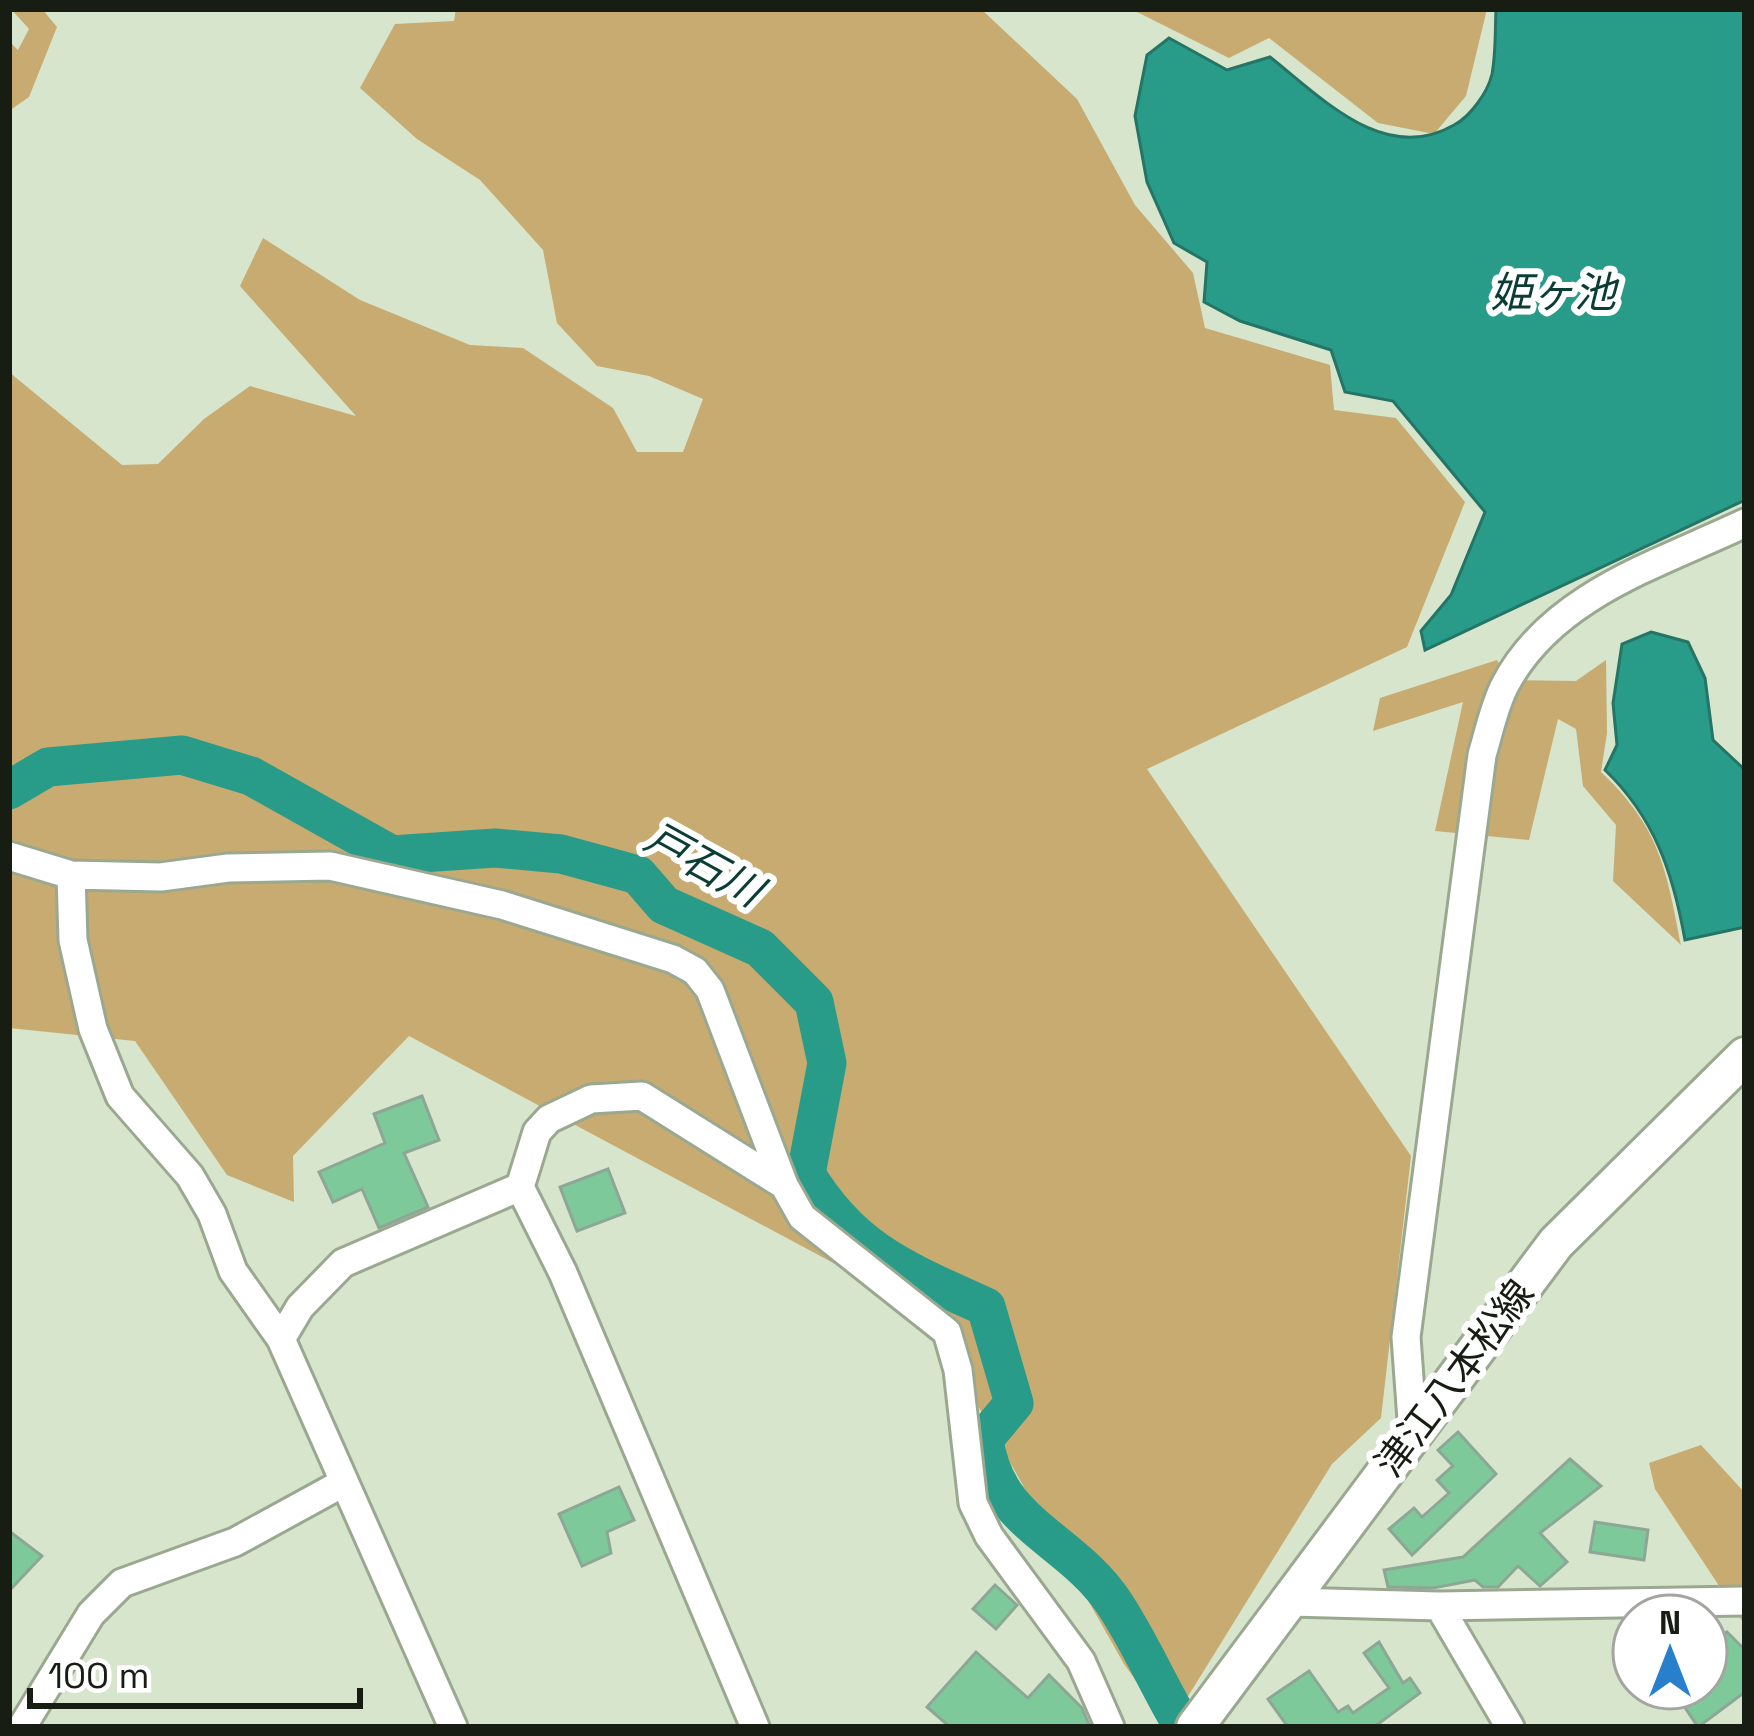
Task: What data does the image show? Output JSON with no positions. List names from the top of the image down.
{
  "streets": {
    "main road": ["津江八本松線"]
  },
  "water": ["姫ヶ池", "戸石川"],
  "scale_bar": "100 m",
  "north": "top"
}
